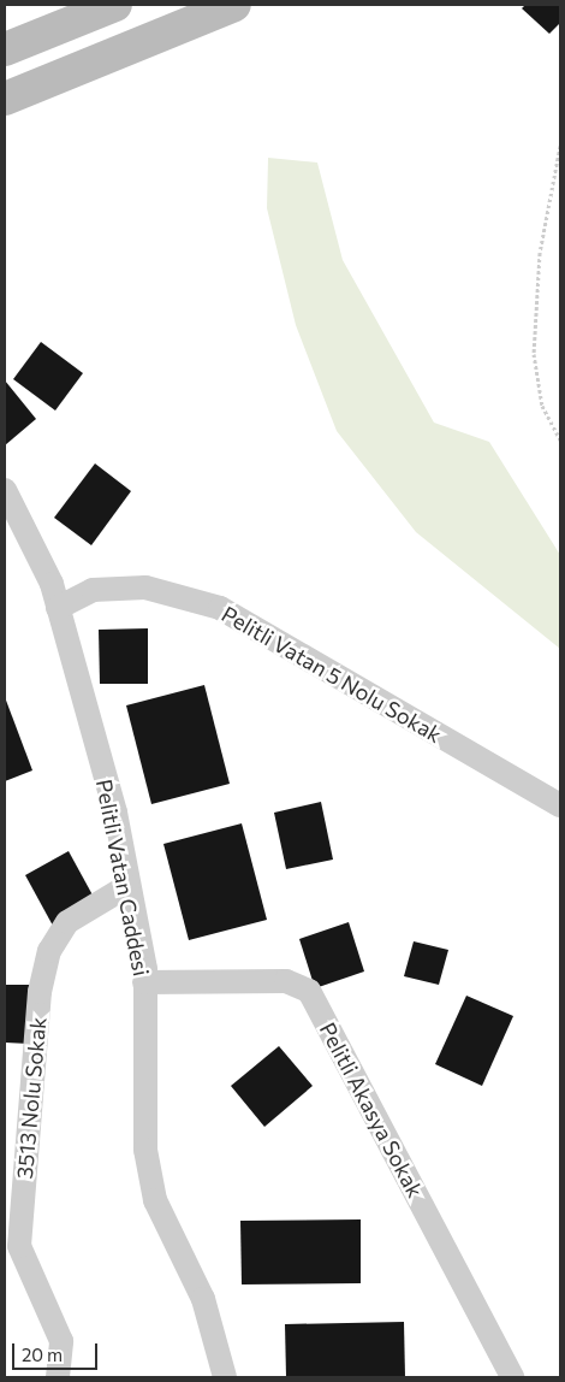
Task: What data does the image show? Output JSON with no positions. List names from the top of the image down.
{
  "streets": {
    "street": [
      "Pelitli Vatan 5 Nolu Sokak",
      "Pelitli Vatan Caddesi",
      "3513 Nolu Sokak",
      "Pelitli Akasya Sokak"
    ]
  },
  "crossings": [
    ["Pelitli Vatan 5 Nolu Sokak", "Pelitli Vatan Caddesi"],
    ["Pelitli Vatan Caddesi", "3513 Nolu Sokak"],
    ["Pelitli Vatan Caddesi", "Pelitli Akasya Sokak"]
  ],
  "scale_bar": "20 m"
}
